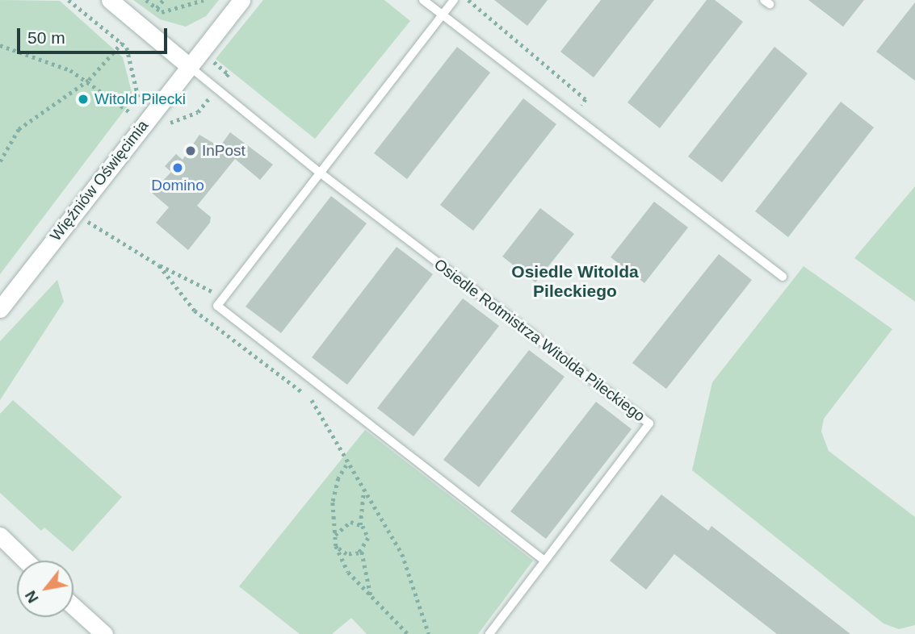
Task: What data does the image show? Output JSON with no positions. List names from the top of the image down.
{
  "streets": {
    "street": ["Więźniów Oświęcimia"],
    "lane": ["Osiedle Rotmistrza Witolda Pileckiego"]
  },
  "crossings": [
    ["Więźniów Oświęcimia", "Osiedle Rotmistrza Witolda Pileckiego"]
  ],
  "districts": ["Osiedle Witolda Pileckiego"],
  "places": ["Witold Pilecki", "InPost", "Domino"],
  "scale_bar": "50 m",
  "north": "bottom left"
}
